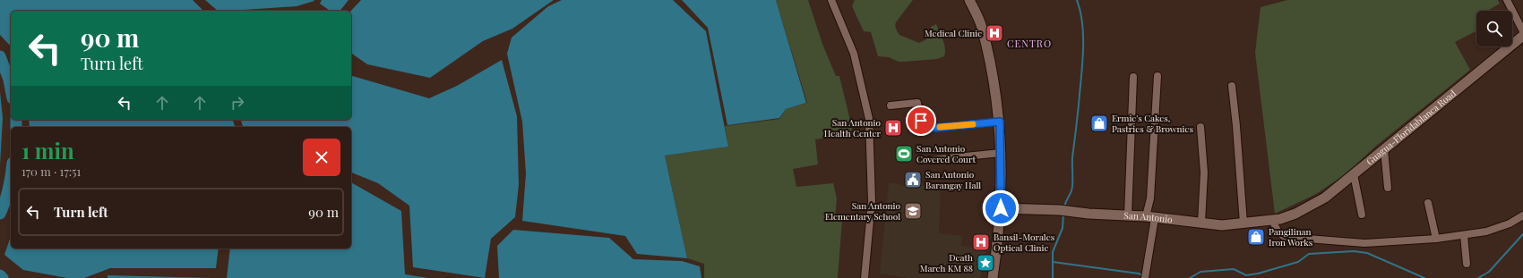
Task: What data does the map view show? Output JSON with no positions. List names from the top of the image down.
{
  "streets": {
    "main road": ["Guagua-Floridablanca Road", "San Antonio"]
  },
  "crossings": [
    ["Guagua-Floridablanca Road", "San Antonio"]
  ],
  "districts": ["CENTRO"],
  "places": {
    "hospital": ["Medical Clinic", "San Antonio Health Center", "Bansil-Morales Optical Clinic"],
    "shop": ["Ermie's Cakes, Pastries & Brownies", "Pangilinan Iron Works"],
    "sports": ["San Antonio Covered Court"],
    "public building": ["San Antonio Barangay Hall"],
    "school or university": ["San Antonio Elementary School"],
    "place": ["Death March KM 88"]
  },
  "page": {
    "turn": ["90 m", "Turn left"],
    "heading": ["1 min", "170 m · 17:51"],
    "list": [
      {
        "name": "Turn left",
        "value": "90 m"
      }
    ]
  }
}
